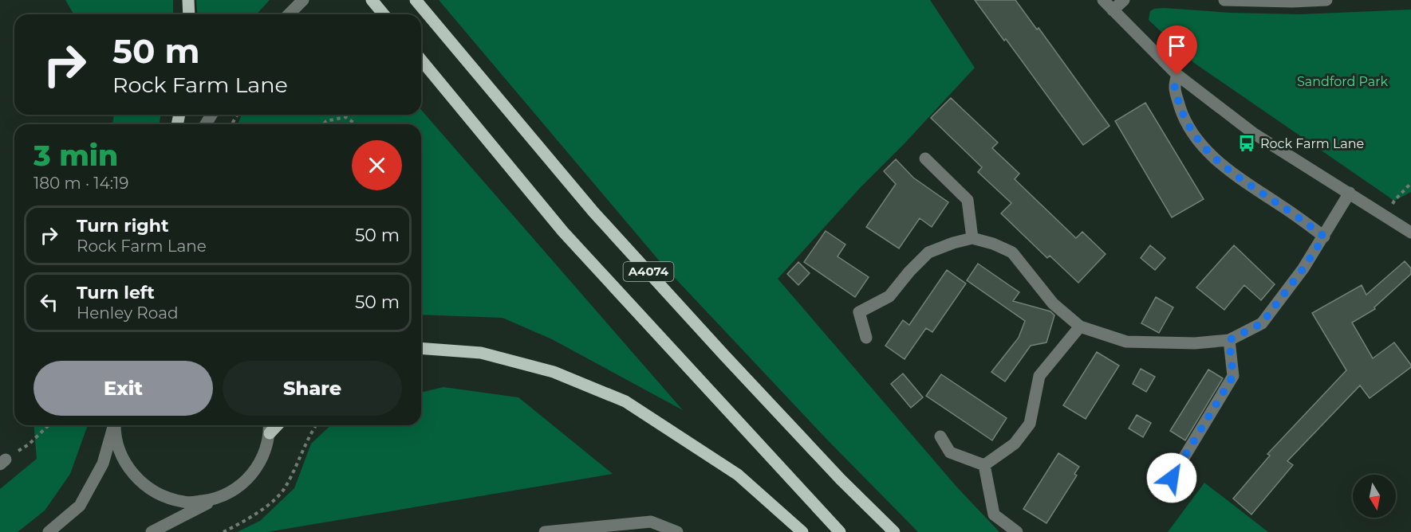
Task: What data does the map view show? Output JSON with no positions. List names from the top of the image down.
{
  "streets": {
    "main road": ["A4074"]
  },
  "parks": ["Sandford Park"],
  "places": {
    "bus stop": ["Rock Farm Lane"]
  },
  "north": "bottom",
  "page": {
    "turn": ["50 m", "Rock Farm Lane"],
    "heading": ["3 min", "180 m · 14:19"],
    "list": [
      {
        "name": "Turn right",
        "note": "Rock Farm Lane",
        "value": "50 m"
      },
      {
        "name": "Turn left",
        "note": "Henley Road",
        "value": "50 m"
      }
    ],
    "buttons": ["Exit", "Share"]
  }
}
